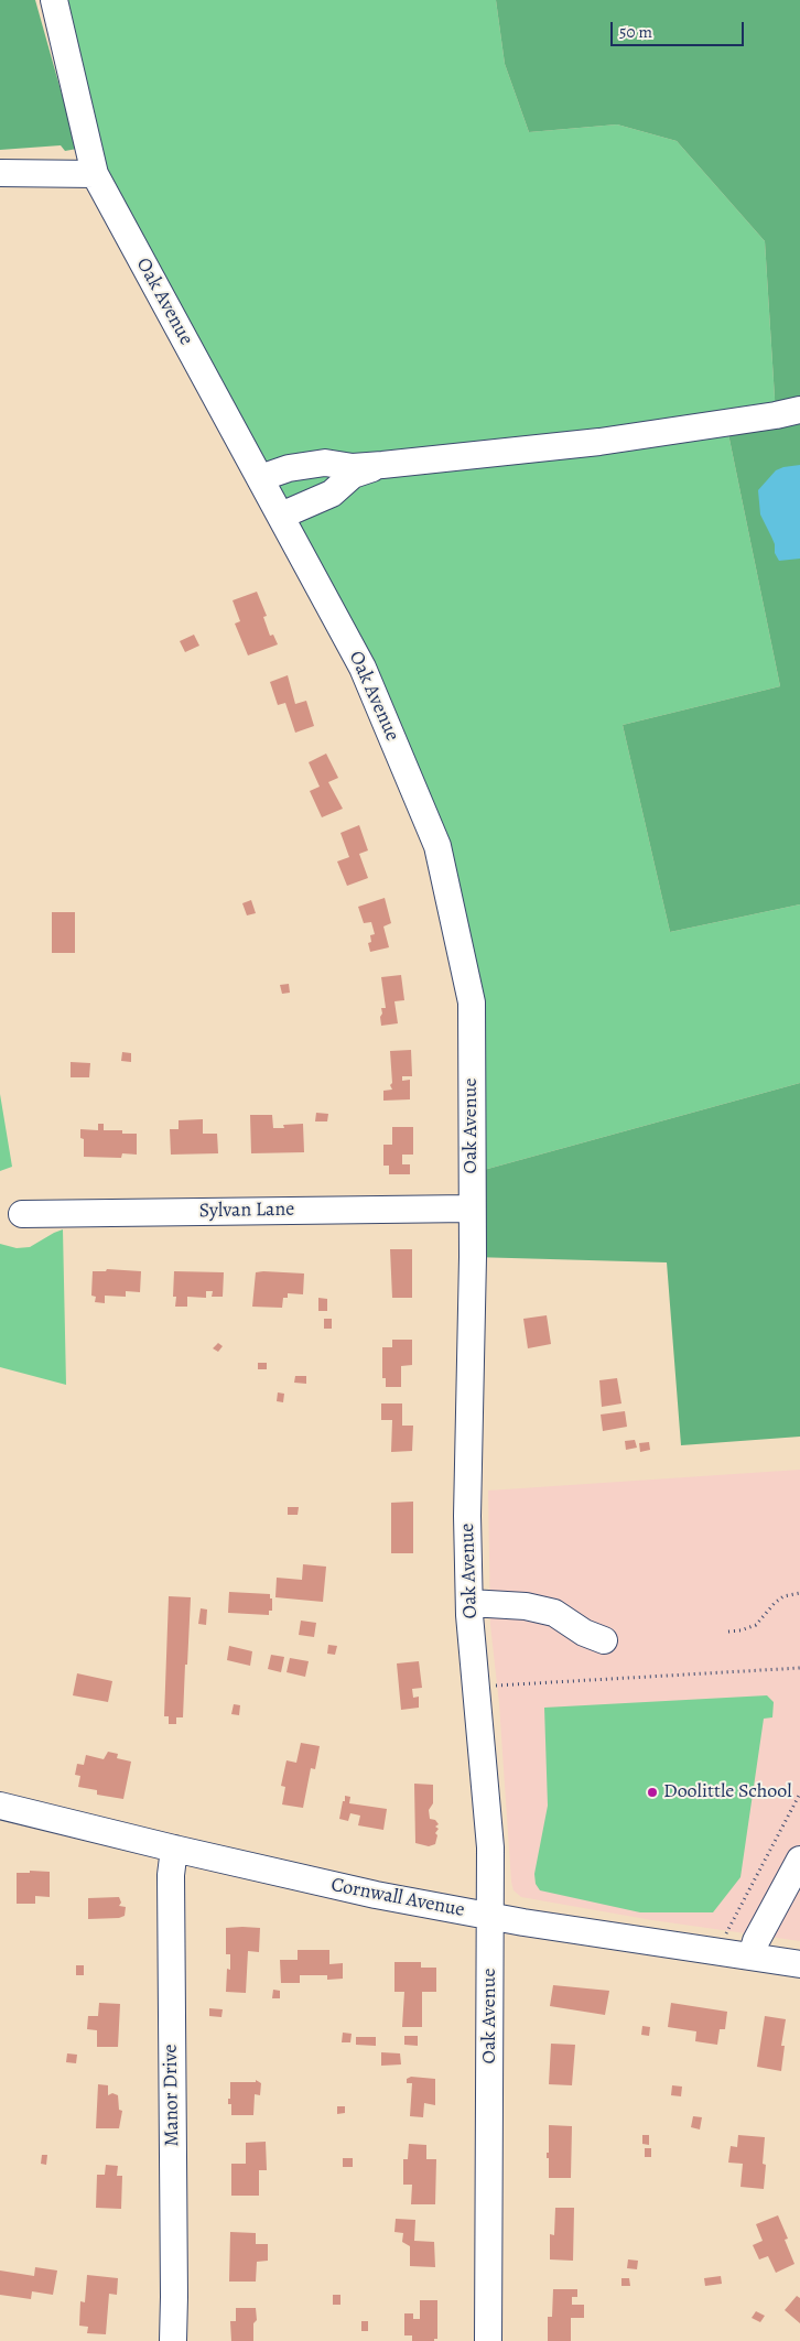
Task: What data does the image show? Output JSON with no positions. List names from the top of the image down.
{
  "streets": {
    "street": [
      "Oak Avenue",
      "Sylvan Lane",
      "Cornwall Avenue",
      "Manor Drive"
    ]
  },
  "crossings": [
    ["Oak Avenue", "Sylvan Lane"],
    ["Oak Avenue", "Cornwall Avenue"],
    ["Cornwall Avenue", "Manor Drive"]
  ],
  "places": ["Doolittle School"],
  "scale_bar": "50 m"
}
